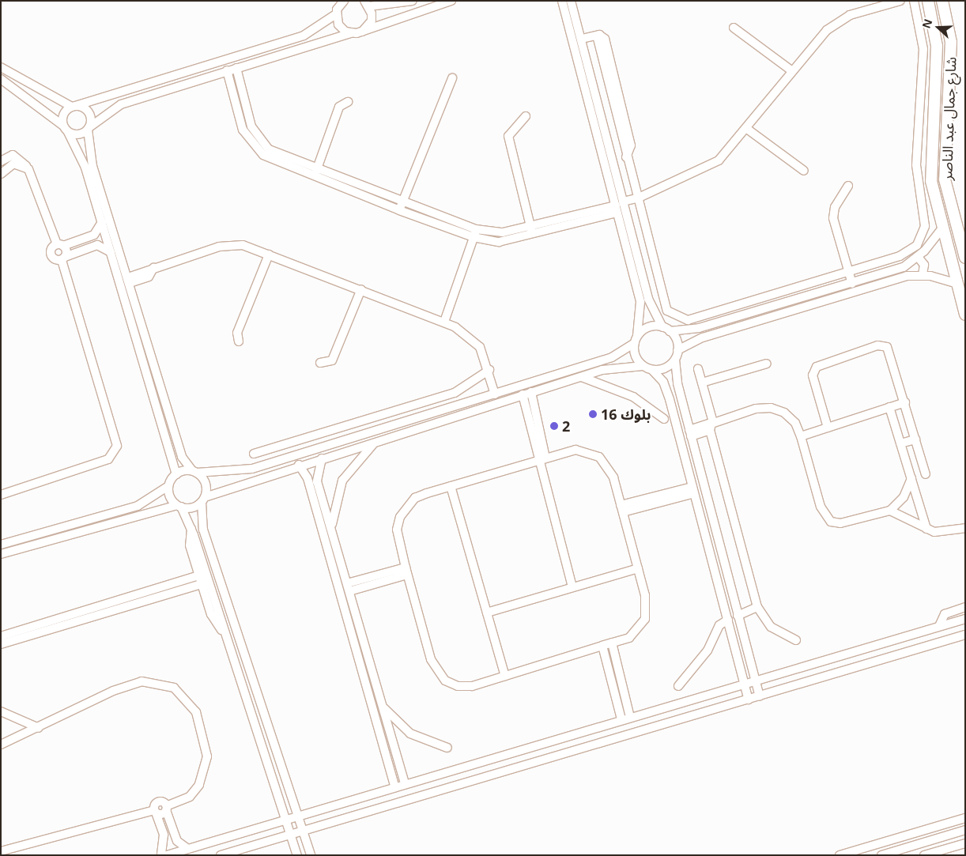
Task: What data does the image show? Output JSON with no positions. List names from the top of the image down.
{
  "streets": {
    "main road": ["شارع جمال عبد الناصر"]
  },
  "places": ["بلوك 16", "2"],
  "north": "left"
}
